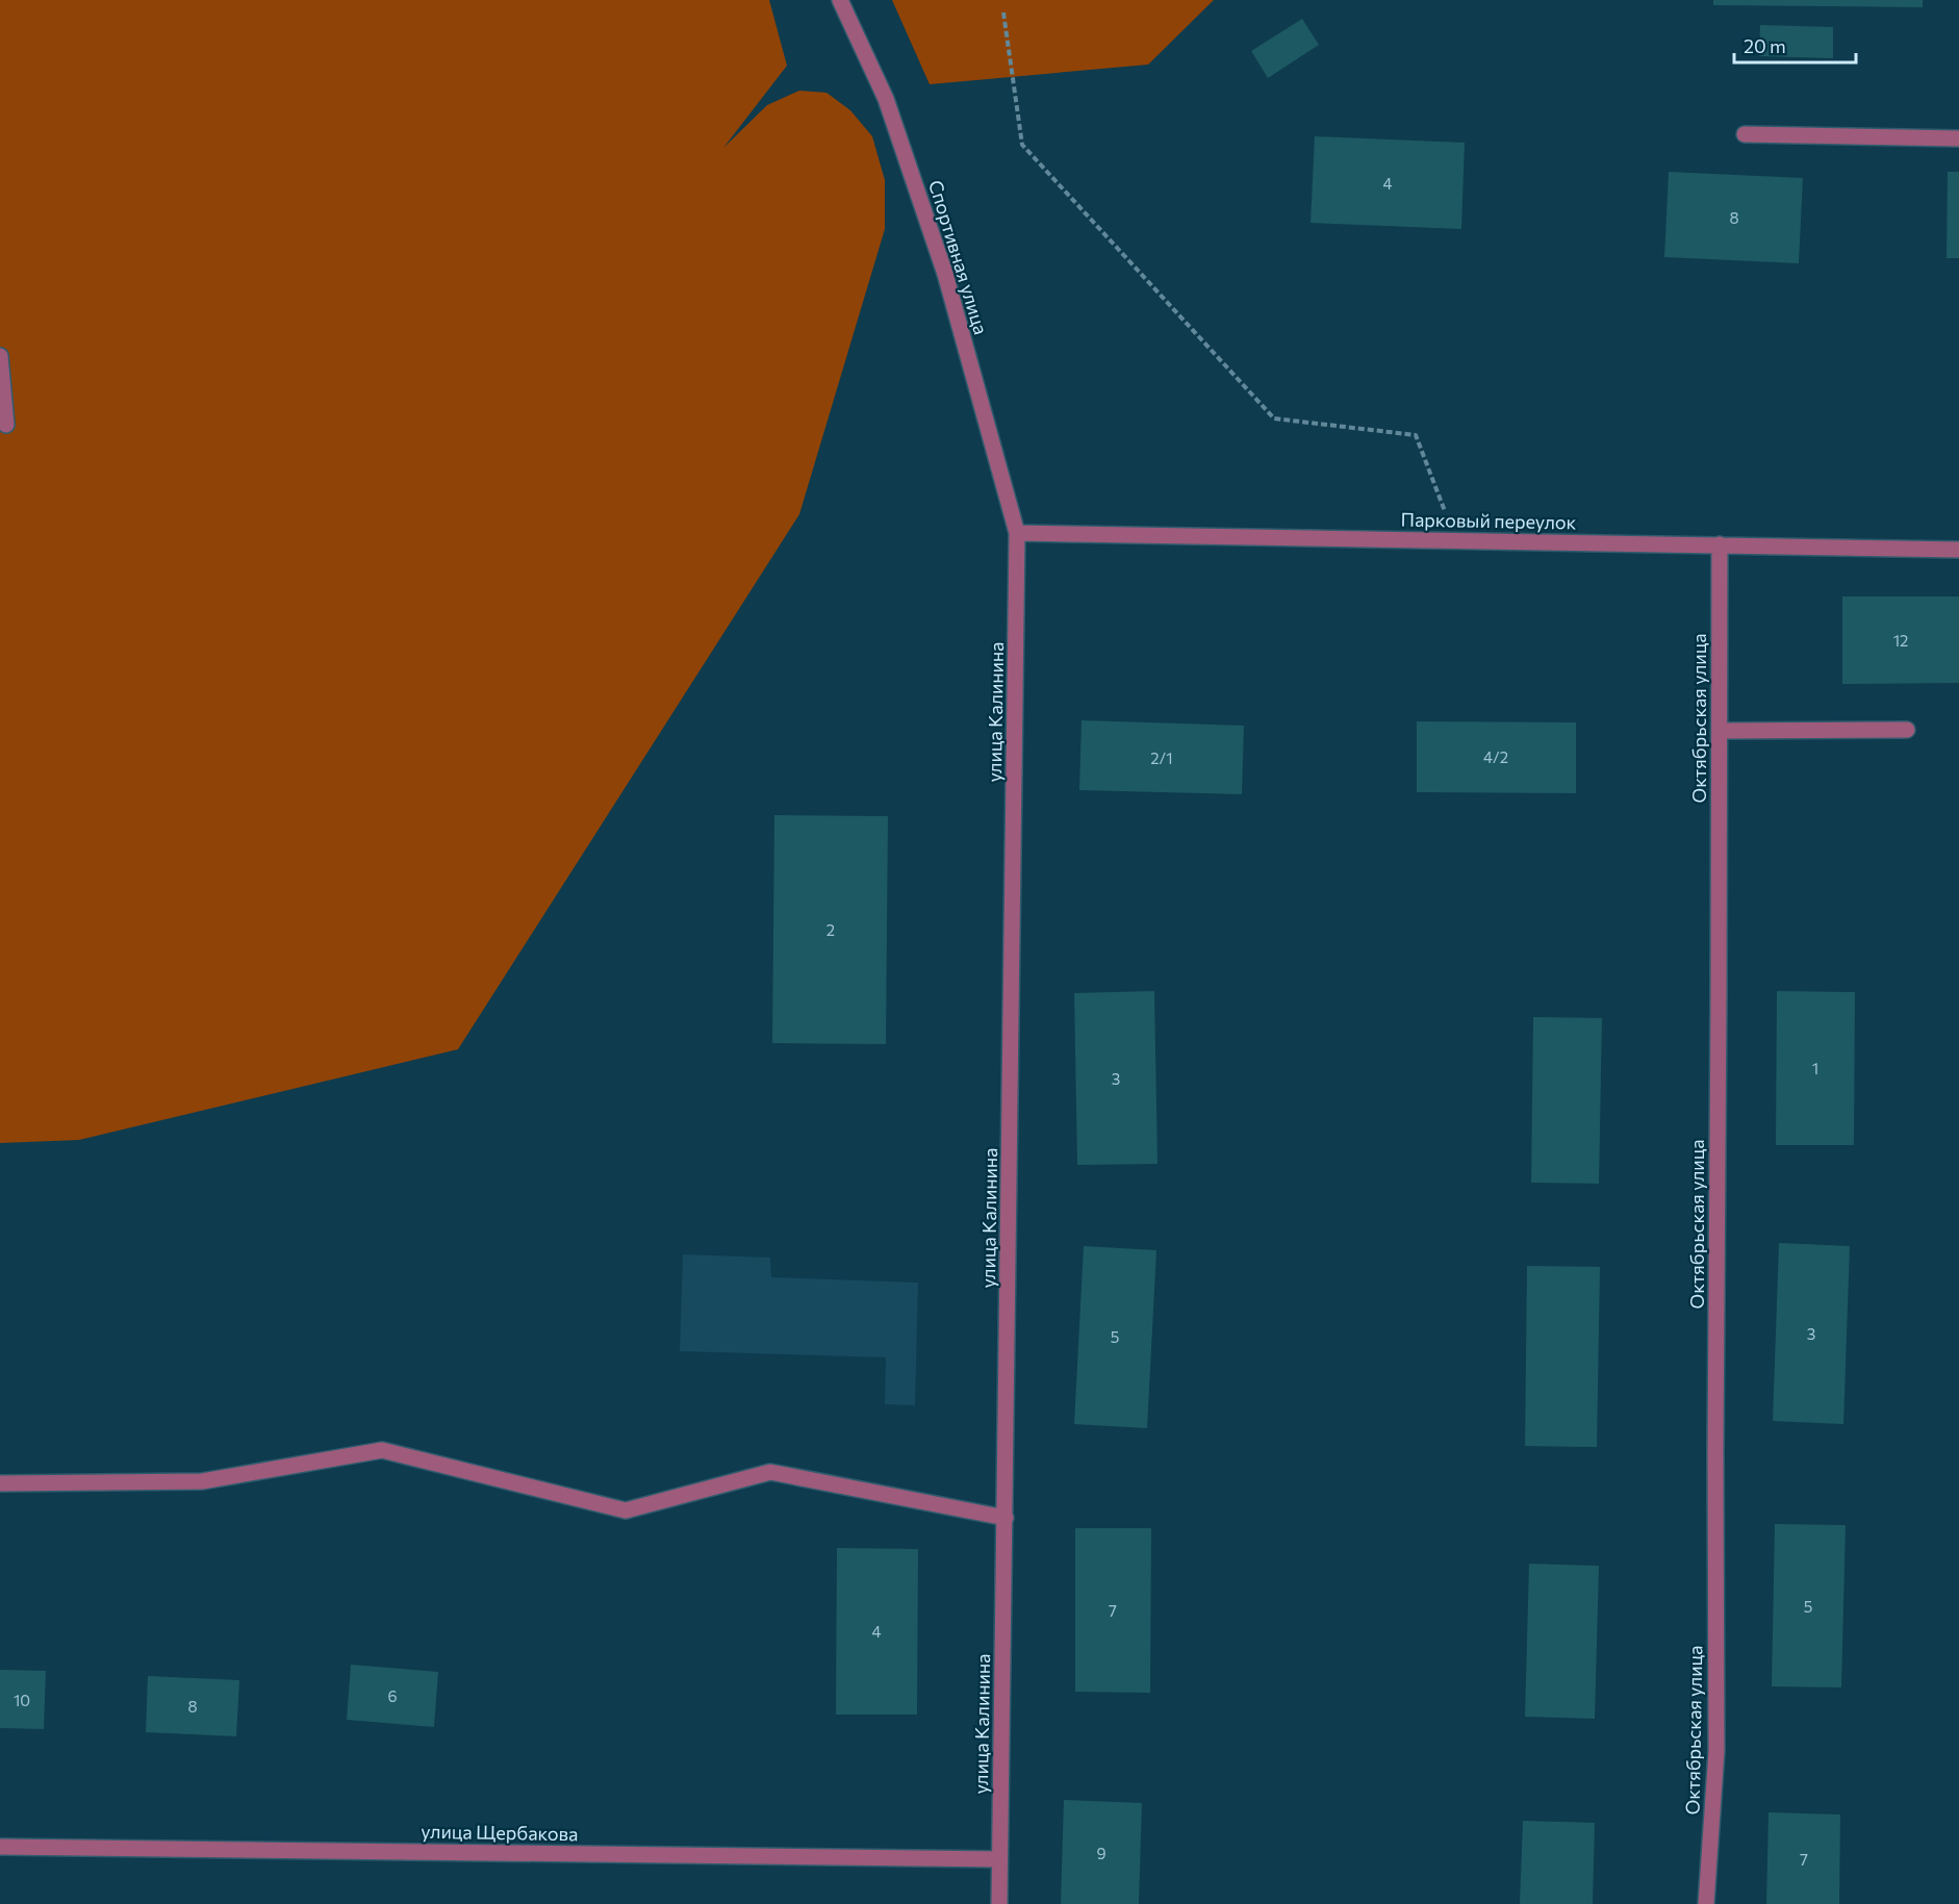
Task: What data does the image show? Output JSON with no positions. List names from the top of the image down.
{
  "streets": {
    "street": [
      "Спортивная улица",
      "Парковый переулок",
      "улица Калинина",
      "Октябрьская улица",
      "улица Щербакова"
    ]
  },
  "crossings": [
    ["Спортивная улица", "Парковый переулок"],
    ["Спортивная улица", "улица Калинина"],
    ["Парковый переулок", "улица Калинина"],
    ["Парковый переулок", "Октябрьская улица"],
    ["улица Калинина", "улица Щербакова"]
  ],
  "house_numbers": [
    "4",
    "8",
    "12",
    "4/2",
    "2/1",
    "2",
    "1",
    "3",
    "3",
    "5",
    "5",
    "7",
    "4",
    "6",
    "10",
    "8",
    "9",
    "7"
  ],
  "scale_bar": "20 m"
}
